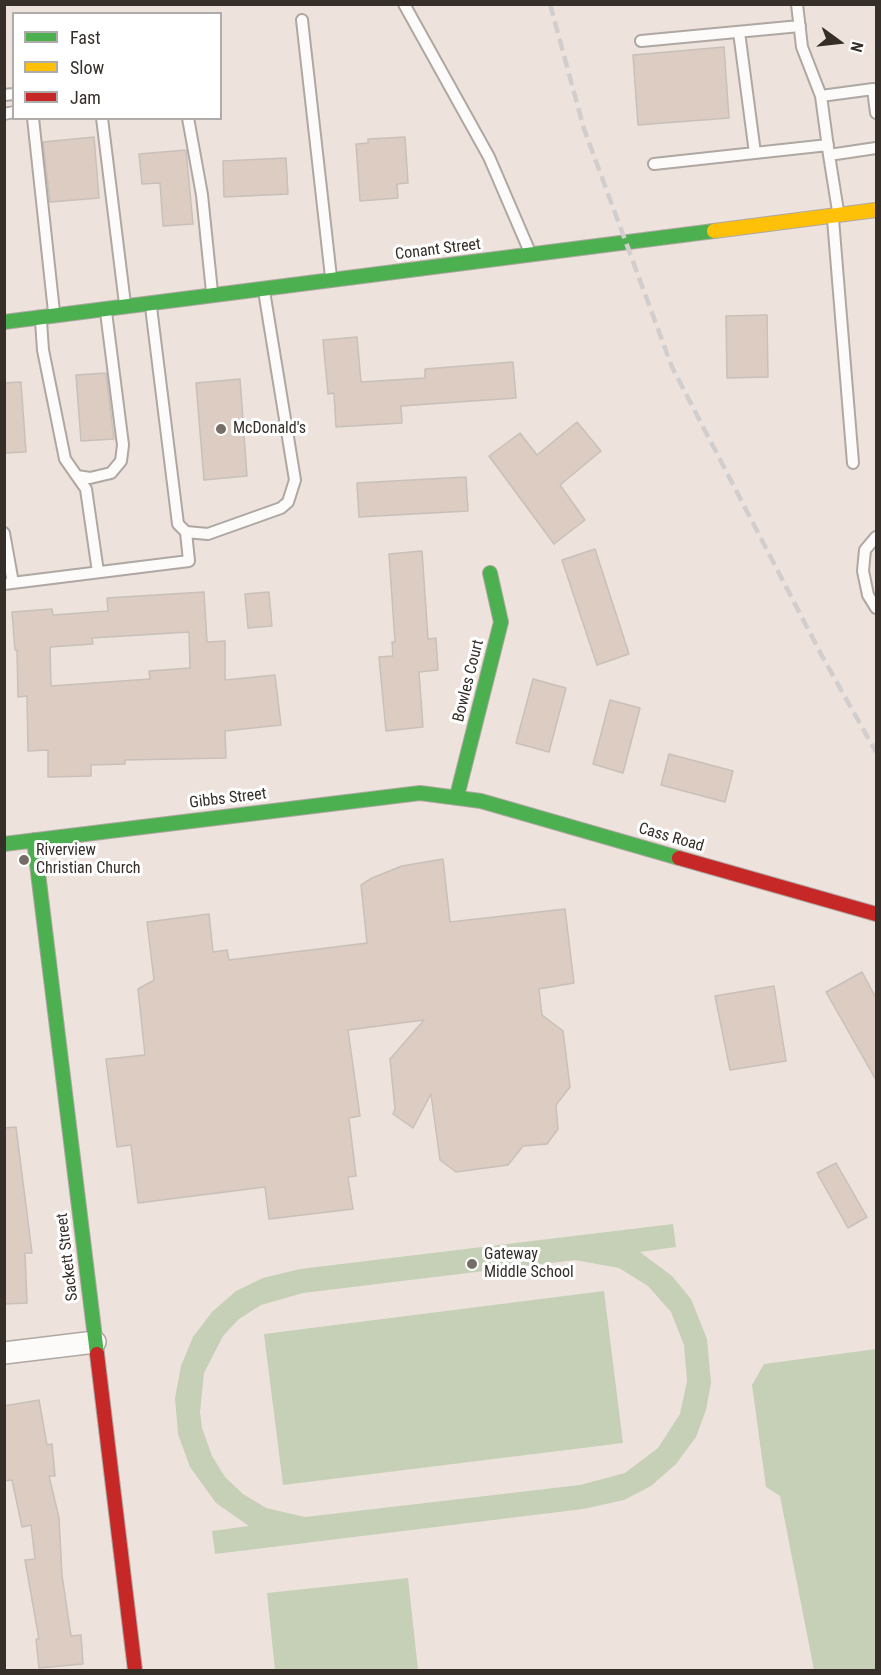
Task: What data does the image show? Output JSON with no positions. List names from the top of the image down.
{
  "streets": {
    "street": [
      "Conant Street",
      "Bowles Court",
      "Gibbs Street",
      "Cass Road",
      "Sackett Street"
    ]
  },
  "crossings": [
    ["Bowles Court", "Gibbs Street"],
    ["Bowles Court", "Cass Road"],
    ["Gibbs Street", "Cass Road"],
    ["Gibbs Street", "Sackett Street"]
  ],
  "places": ["McDonald's", "Riverview Christian Church", "Gateway Middle School"],
  "legend": ["Fast", "Slow", "Jam"],
  "north": "right"
}
